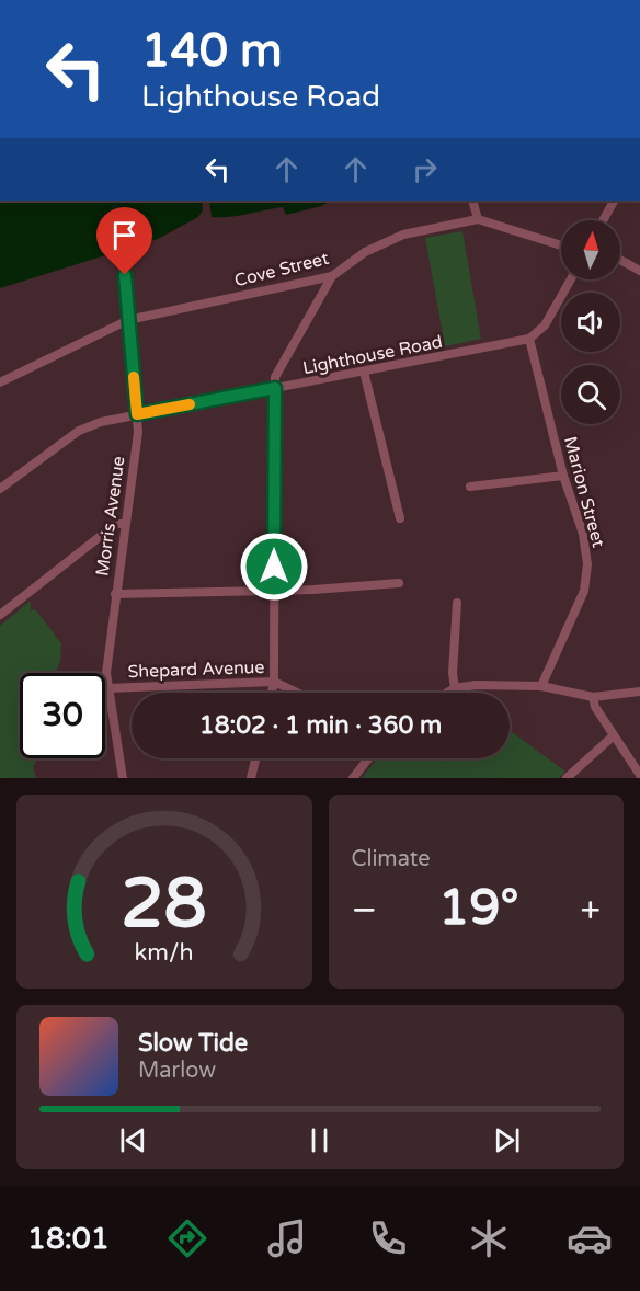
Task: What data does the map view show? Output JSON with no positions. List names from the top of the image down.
{
  "streets": {
    "street": [
      "Cove Street",
      "Lighthouse Road",
      "Marion Street",
      "Morris Avenue",
      "Shepard Avenue"
    ]
  },
  "crossings": [
    ["Cove Street", "Morris Avenue"],
    ["Lighthouse Road", "Marion Street"],
    ["Lighthouse Road", "Morris Avenue"],
    ["Morris Avenue", "Shepard Avenue"]
  ],
  "north": "top",
  "page": {
    "turn": ["140 m", "Lighthouse Road"],
    "limit": "30",
    "trip": "18:02 · 1 min · 360 m",
    "tile": "Climate",
    "heat": ["−", "19°", "+"],
    "song": ["Slow Tide", "Marlow"],
    "tabs": "18:01",
    "gauge": ["28", "km/h"]
  }
}
